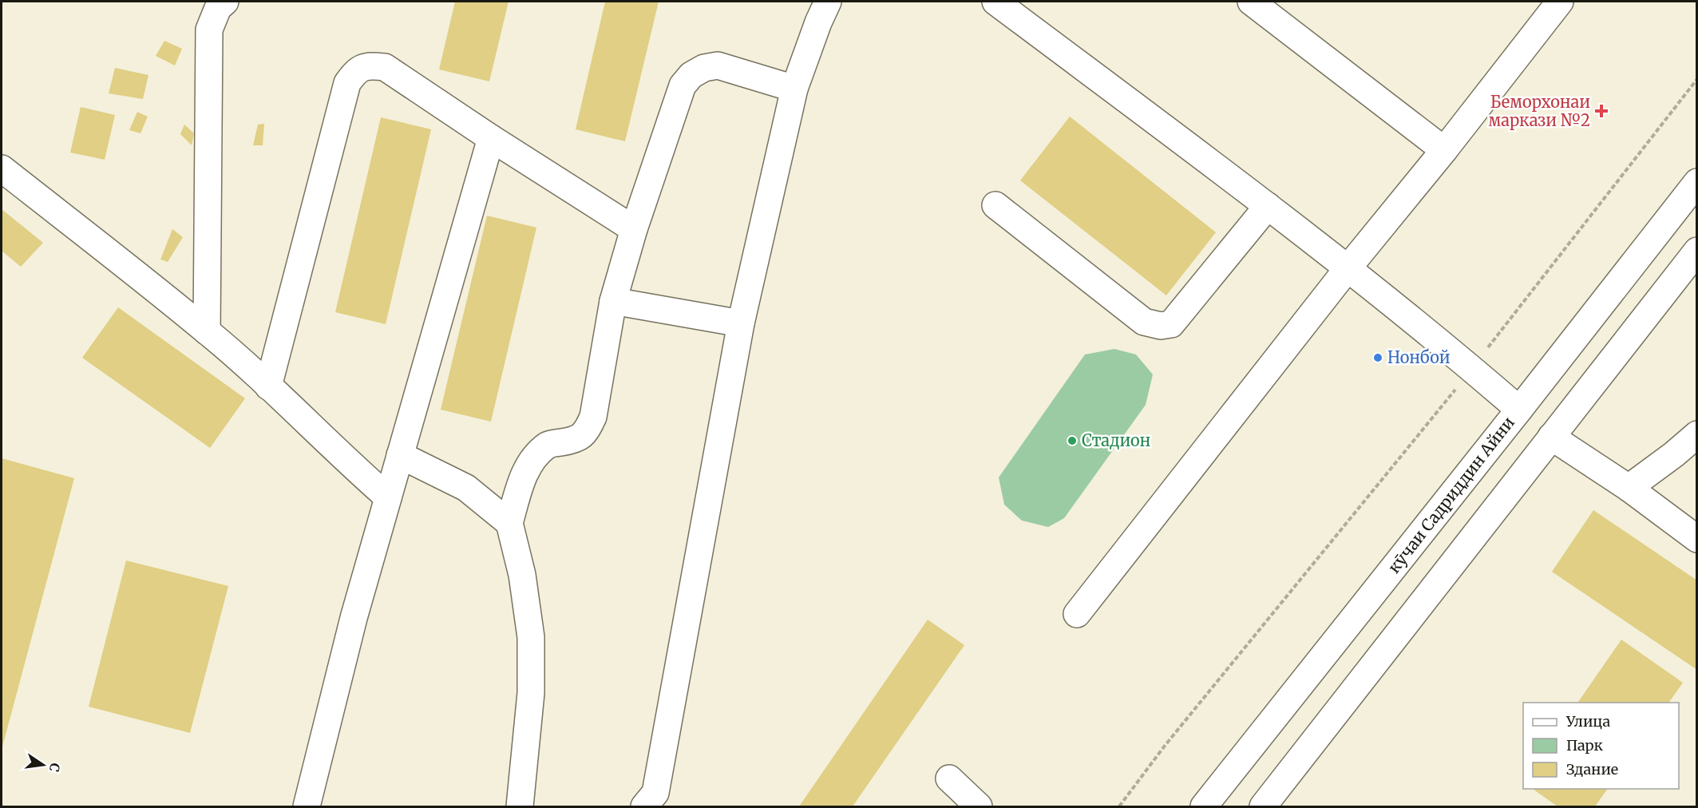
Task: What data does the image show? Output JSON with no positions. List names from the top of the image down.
{
  "streets": {
    "main road": ["кӯчаи Садриддин Айни"]
  },
  "places": {
    "health": ["Беморхонаи маркази №2"],
    "other": ["Нонбой", "Стадион"]
  },
  "legend": ["Улица", "Парк", "Здание"],
  "north": "right"
}
